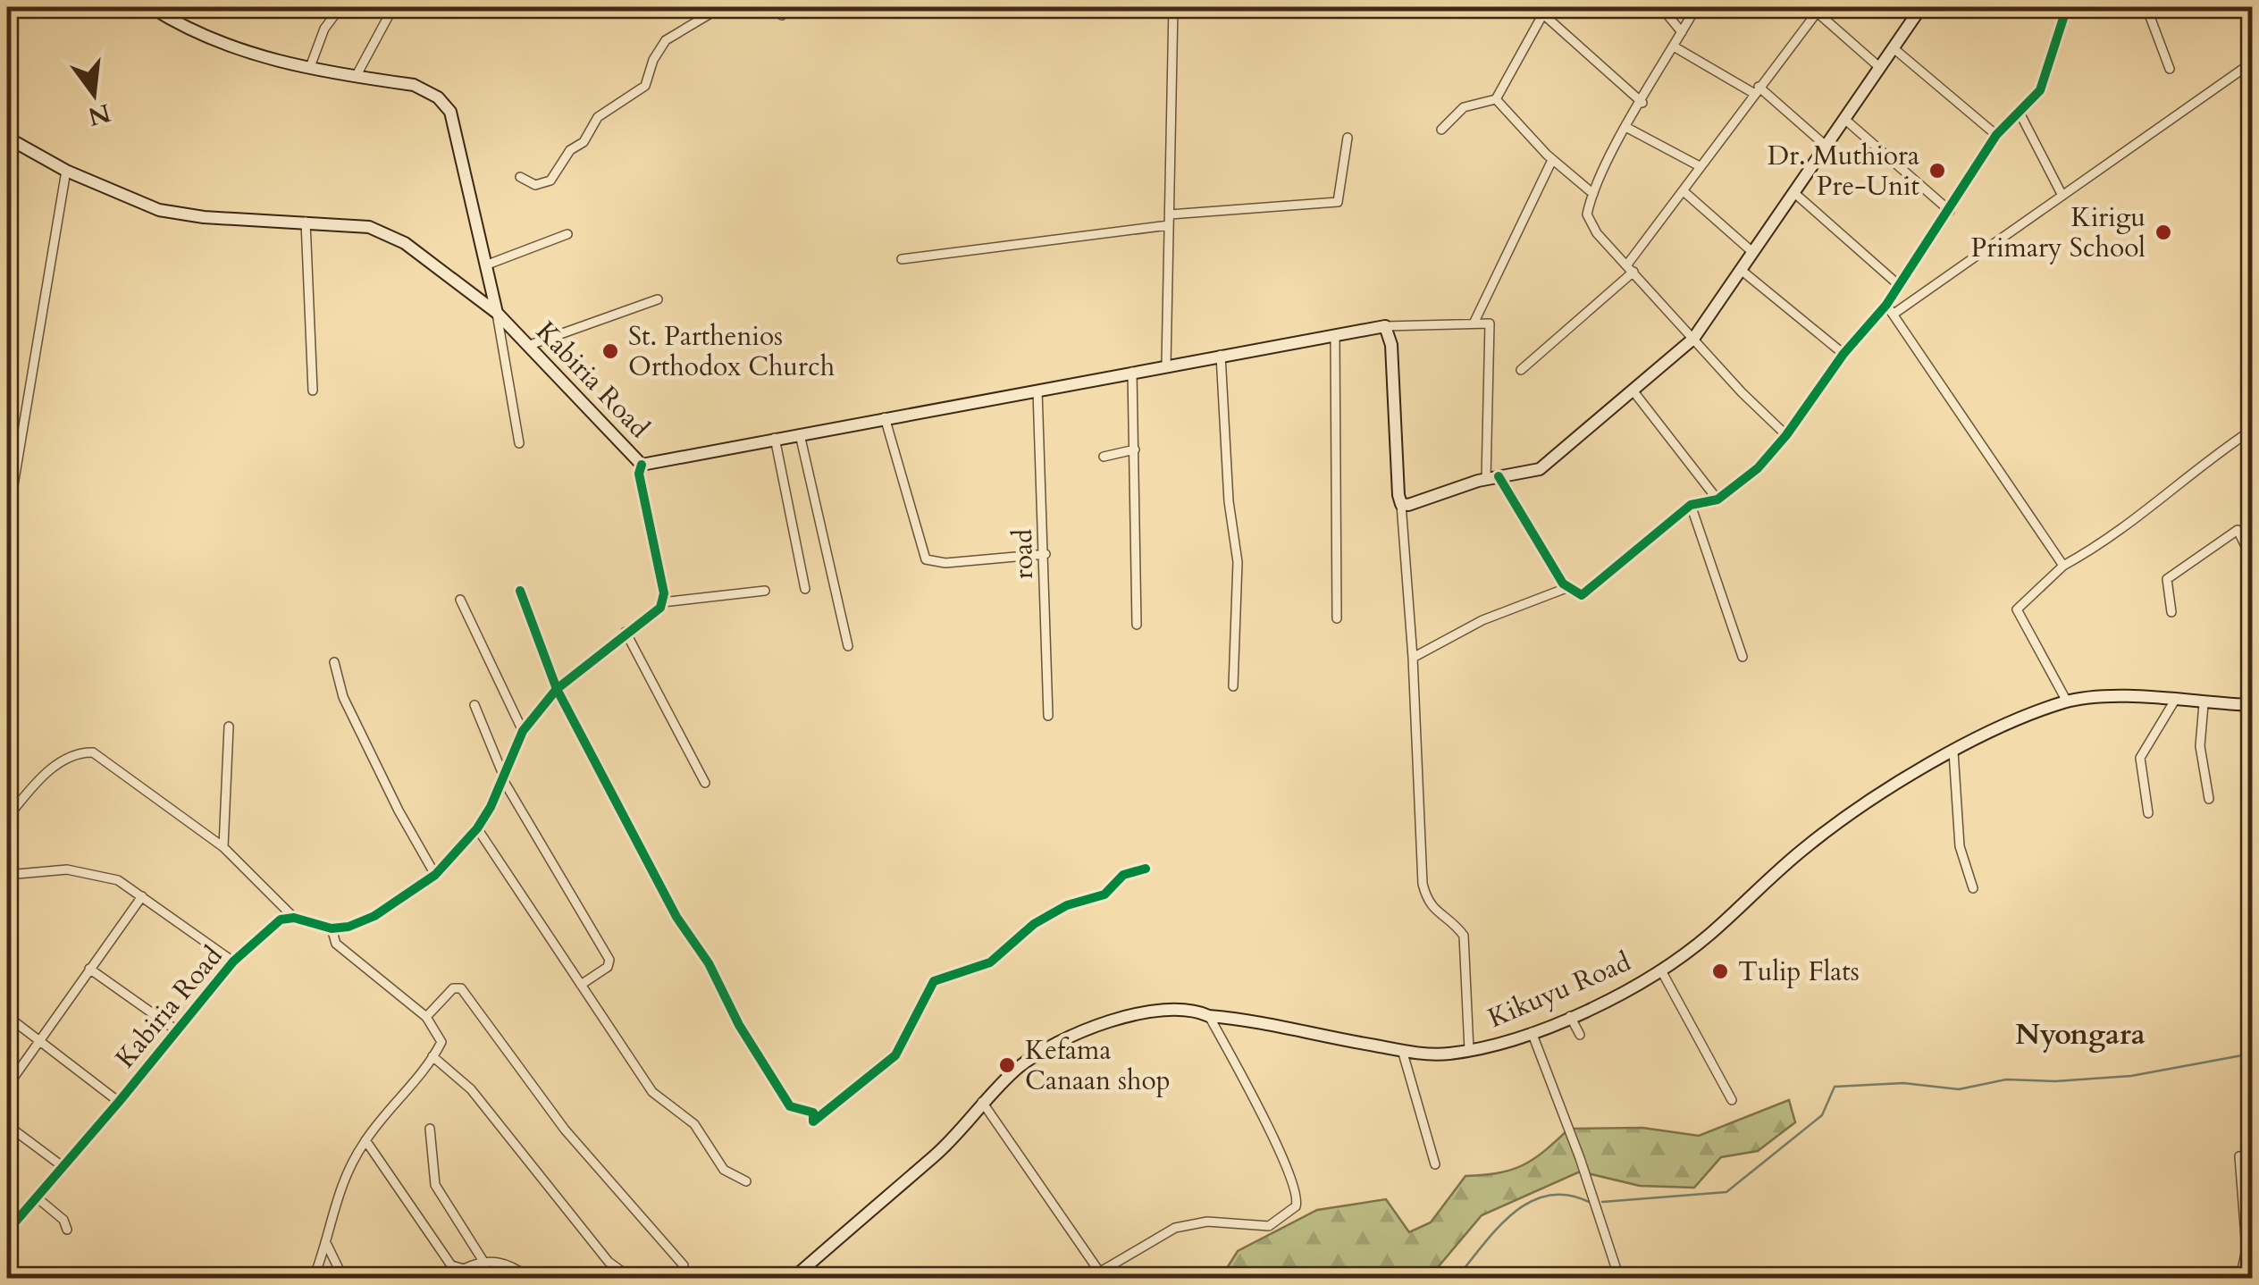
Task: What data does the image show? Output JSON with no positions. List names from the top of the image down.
{
  "streets": {
    "main road": ["Kabiria Road", "Kikuyu Road"],
    "street": ["road"]
  },
  "districts": ["Nyongara"],
  "places": [
    "Dr. Muthiora Pre-Unit",
    "Kirigu Primary School",
    "St. Parthenios Orthodox Church",
    "Tulip Flats",
    "Kefama Canaan shop"
  ],
  "north": "bottom"
}
